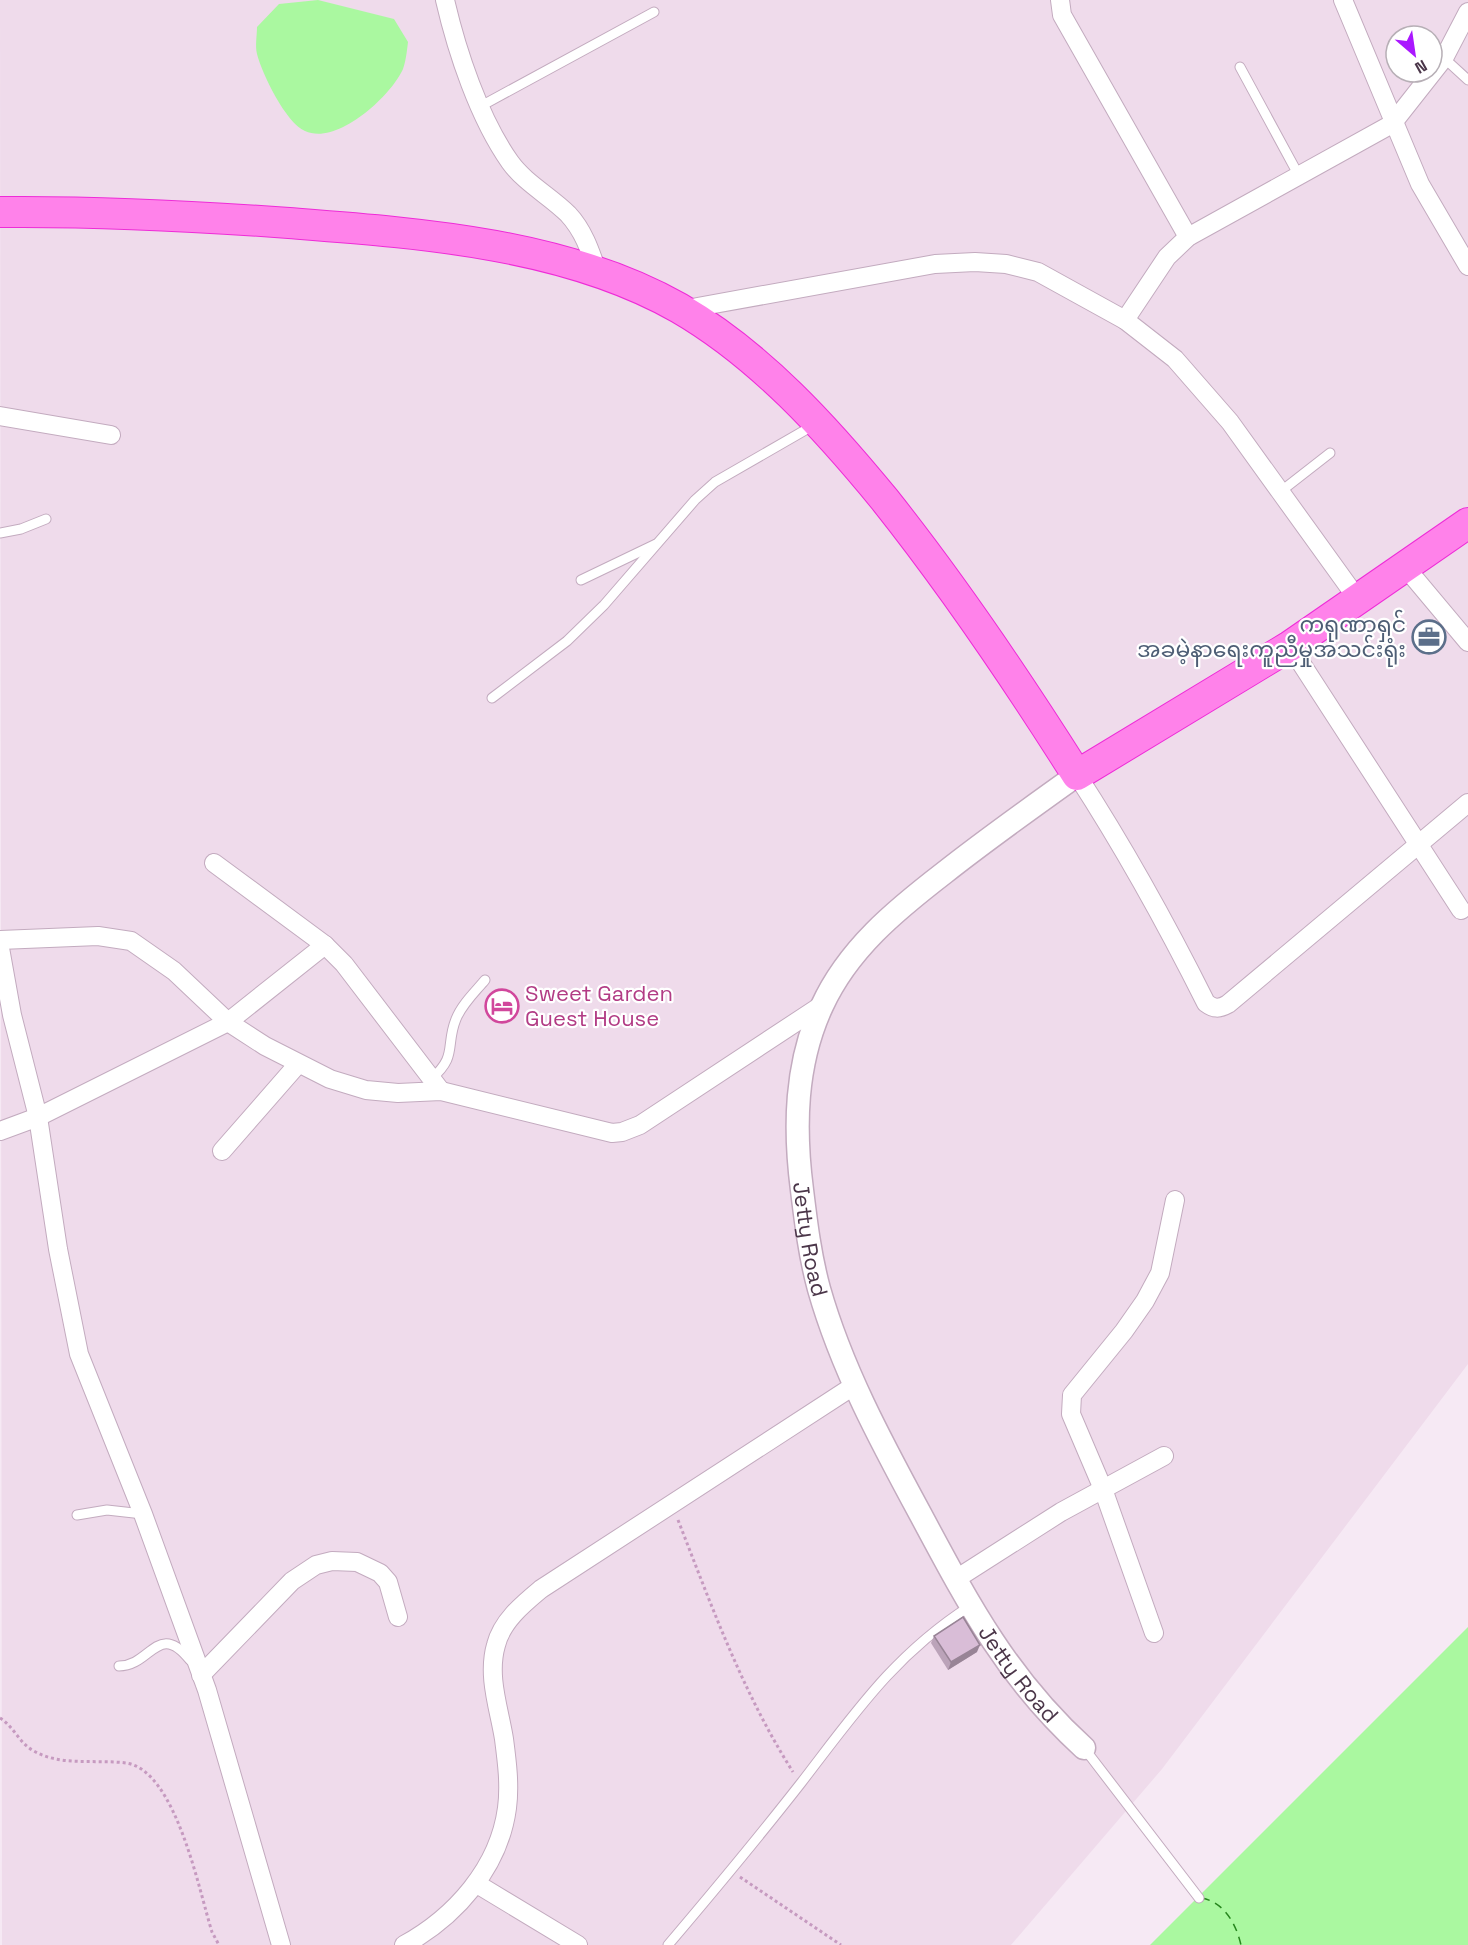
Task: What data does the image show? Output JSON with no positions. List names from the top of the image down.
{
  "streets": {
    "street": ["Jetty Road"]
  },
  "places": {
    "office": ["ကရုဏာရှင် အခမဲ့နာရေးကူညီမှုအသင်းရုံး"],
    "hotel": ["Sweet Garden Guest House"]
  },
  "north": "bottom right"
}
